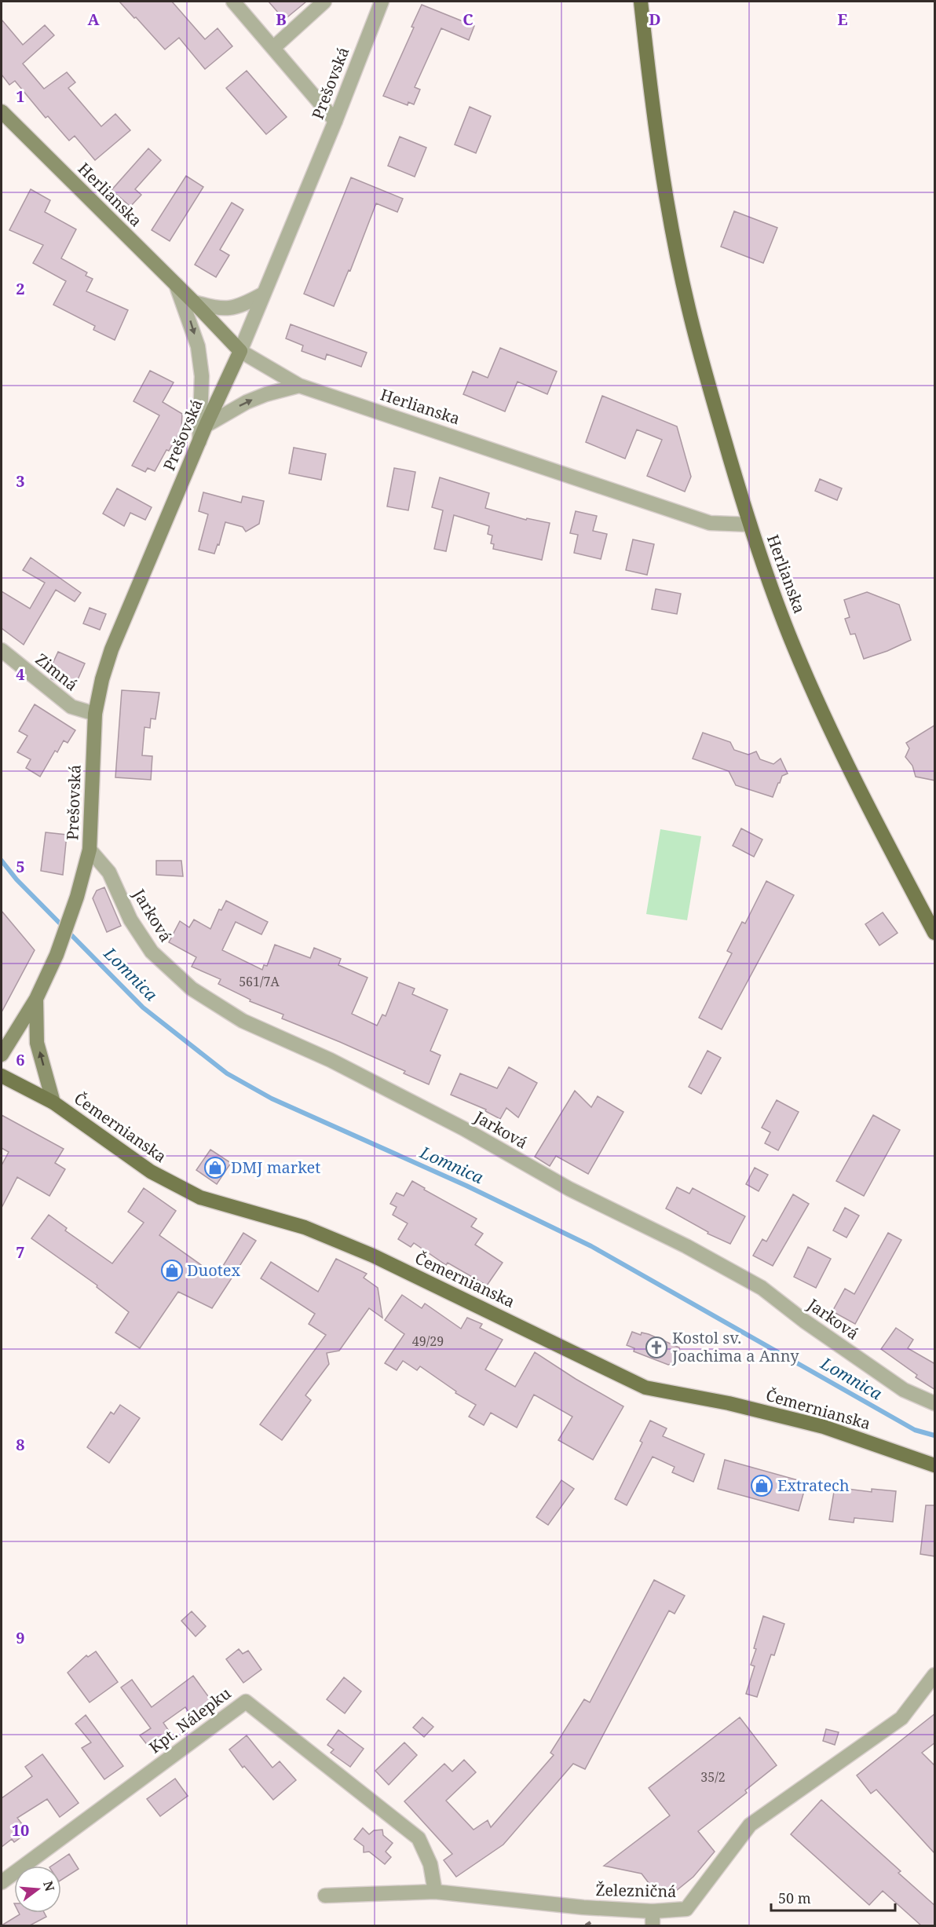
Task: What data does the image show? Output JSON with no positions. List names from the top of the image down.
{
  "streets": {
    "main road": ["Prešovská", "Herlianska", "Čemernianska"],
    "street": [
      "Zimná",
      "Jarková",
      "Kpt. Nálepku",
      "Železničná"
    ]
  },
  "crossings": [
    ["Prešovská", "Herlianska"],
    ["Prešovská", "Zimná"],
    ["Prešovská", "Jarková"],
    ["Kpt. Nálepku", "Železničná"]
  ],
  "water": ["Lomnica"],
  "places": {
    "shop": ["DMJ market", "Duotex", "Extratech"],
    "church": ["Kostol sv. Joachima a Anny"]
  },
  "house_numbers": ["561/7A", "49/29", "35/2"],
  "scale_bar": "50 m",
  "north": "right",
  "grid": {
    "columns": [
      "A",
      "B",
      "C",
      "D",
      "E"
    ],
    "rows": [
      "1",
      "2",
      "3",
      "4",
      "5",
      "6",
      "7",
      "8",
      "9",
      "10"
    ]
  }
}
